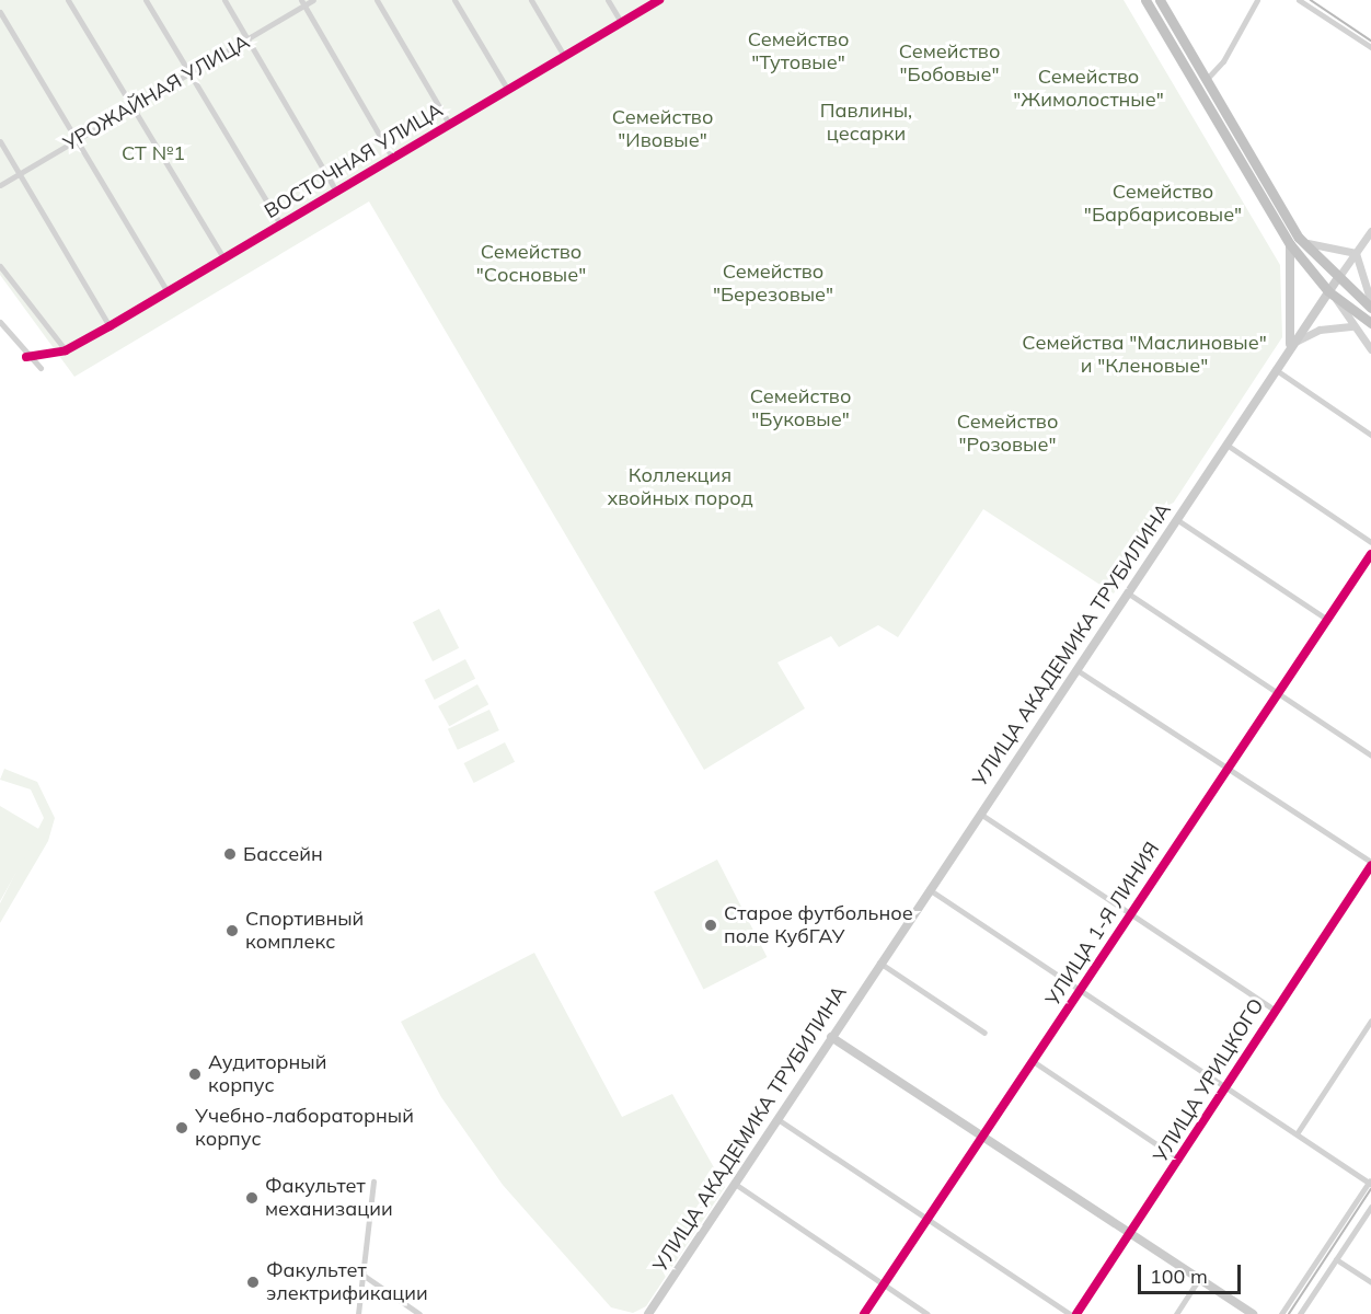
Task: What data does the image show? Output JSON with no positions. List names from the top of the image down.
{
  "streets": {
    "main road": ["УЛИЦА АКАДЕМИКА ТРУБИЛИНА"],
    "street": [
      "УРОЖАЙНАЯ УЛИЦА",
      "ВОСТОЧНАЯ УЛИЦА",
      "УЛИЦА 1-Я ЛИНИЯ",
      "УЛИЦА УРИЦКОГО"
    ]
  },
  "crossings": [
    ["УЛИЦА АКАДЕМИКА ТРУБИЛИНА", "УЛИЦА 1-Я ЛИНИЯ"],
    ["УЛИЦА 1-Я ЛИНИЯ", "УЛИЦА УРИЦКОГО"]
  ],
  "parks": [
    "Семейство \"Тутовые\"",
    "Семейство \"Бобовые\"",
    "Семейство \"Жимолостные\"",
    "Павлины, цесарки",
    "Семейство \"Ивовые\"",
    "СТ №1",
    "Семейство \"Барбарисовые\"",
    "Семейство \"Сосновые\"",
    "Семейство \"Березовые\"",
    "Семейства \"Маслиновые\" и \"Кленовые\"",
    "Семейство \"Буковые\"",
    "Семейство \"Розовые\"",
    "Коллекция хвойных пород"
  ],
  "places": [
    "Бассейн",
    "Старое футбольное поле КубГАУ",
    "Спортивный комплекс",
    "Аудиторный корпус",
    "Учебно-лабораторный корпус",
    "Факультет механизации",
    "Факультет электрификации"
  ],
  "scale_bar": "100 m"
}
